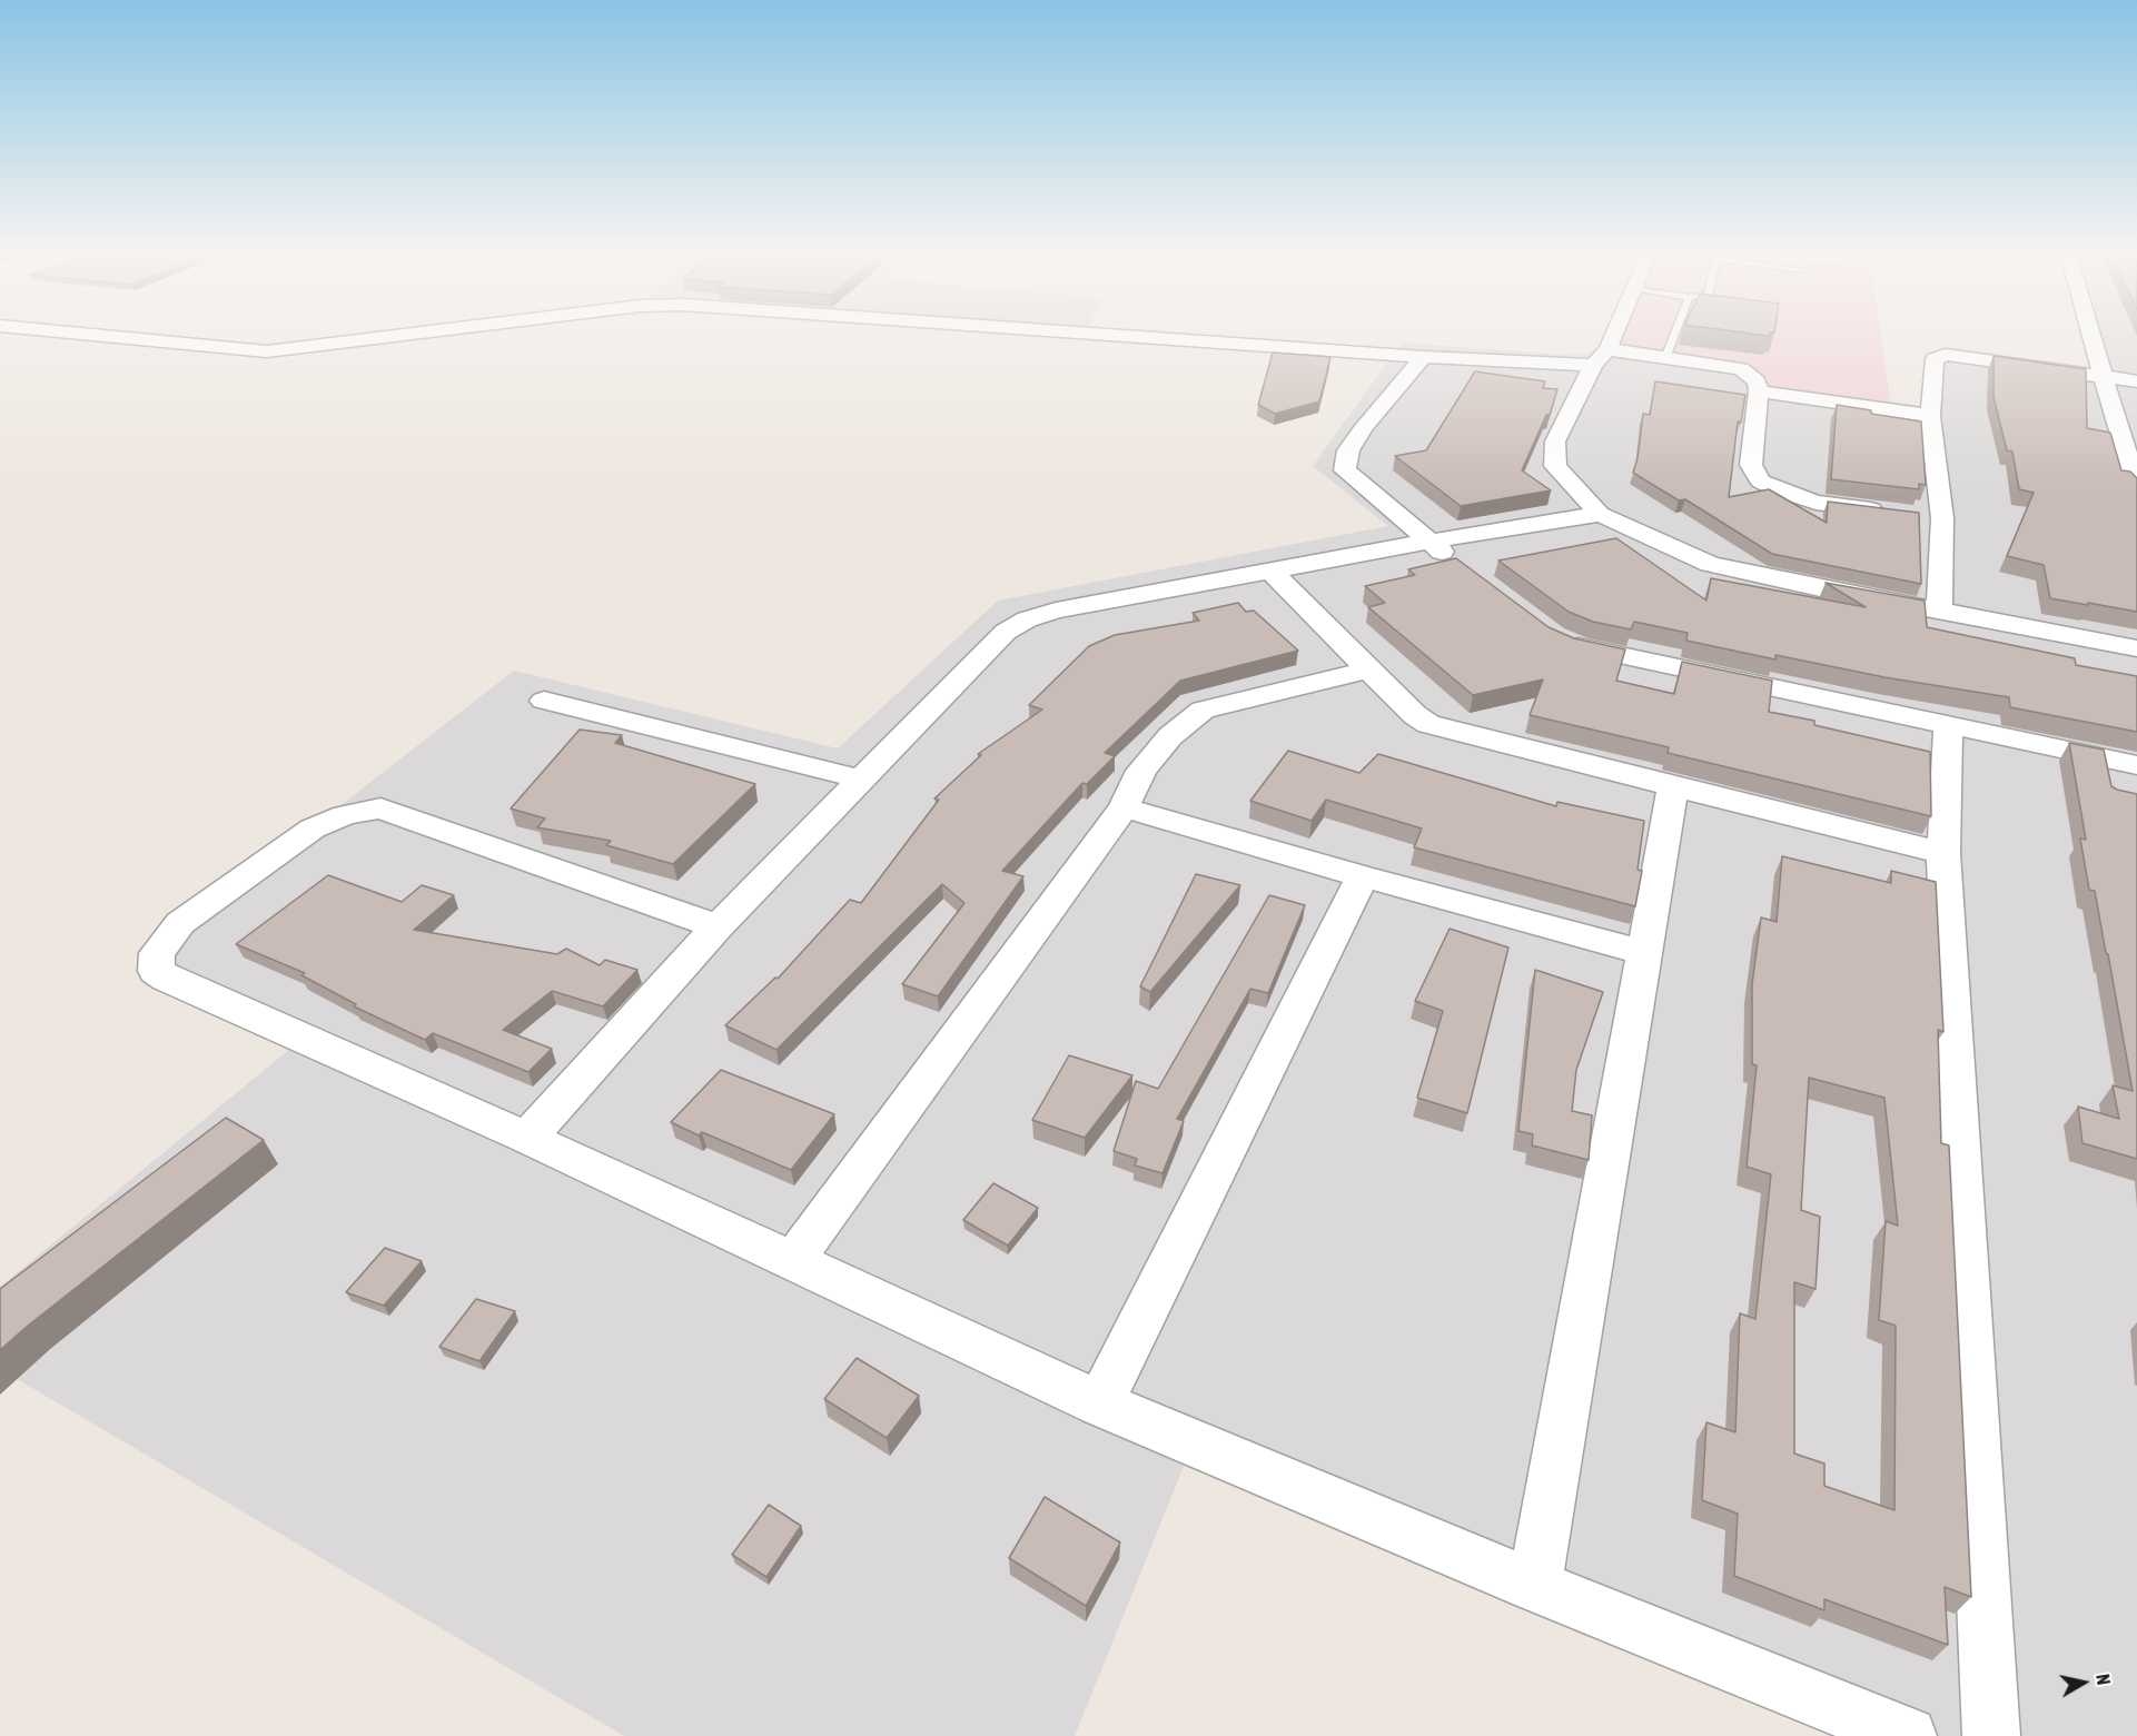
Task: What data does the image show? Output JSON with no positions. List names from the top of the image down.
{
  "north": "right"
}
